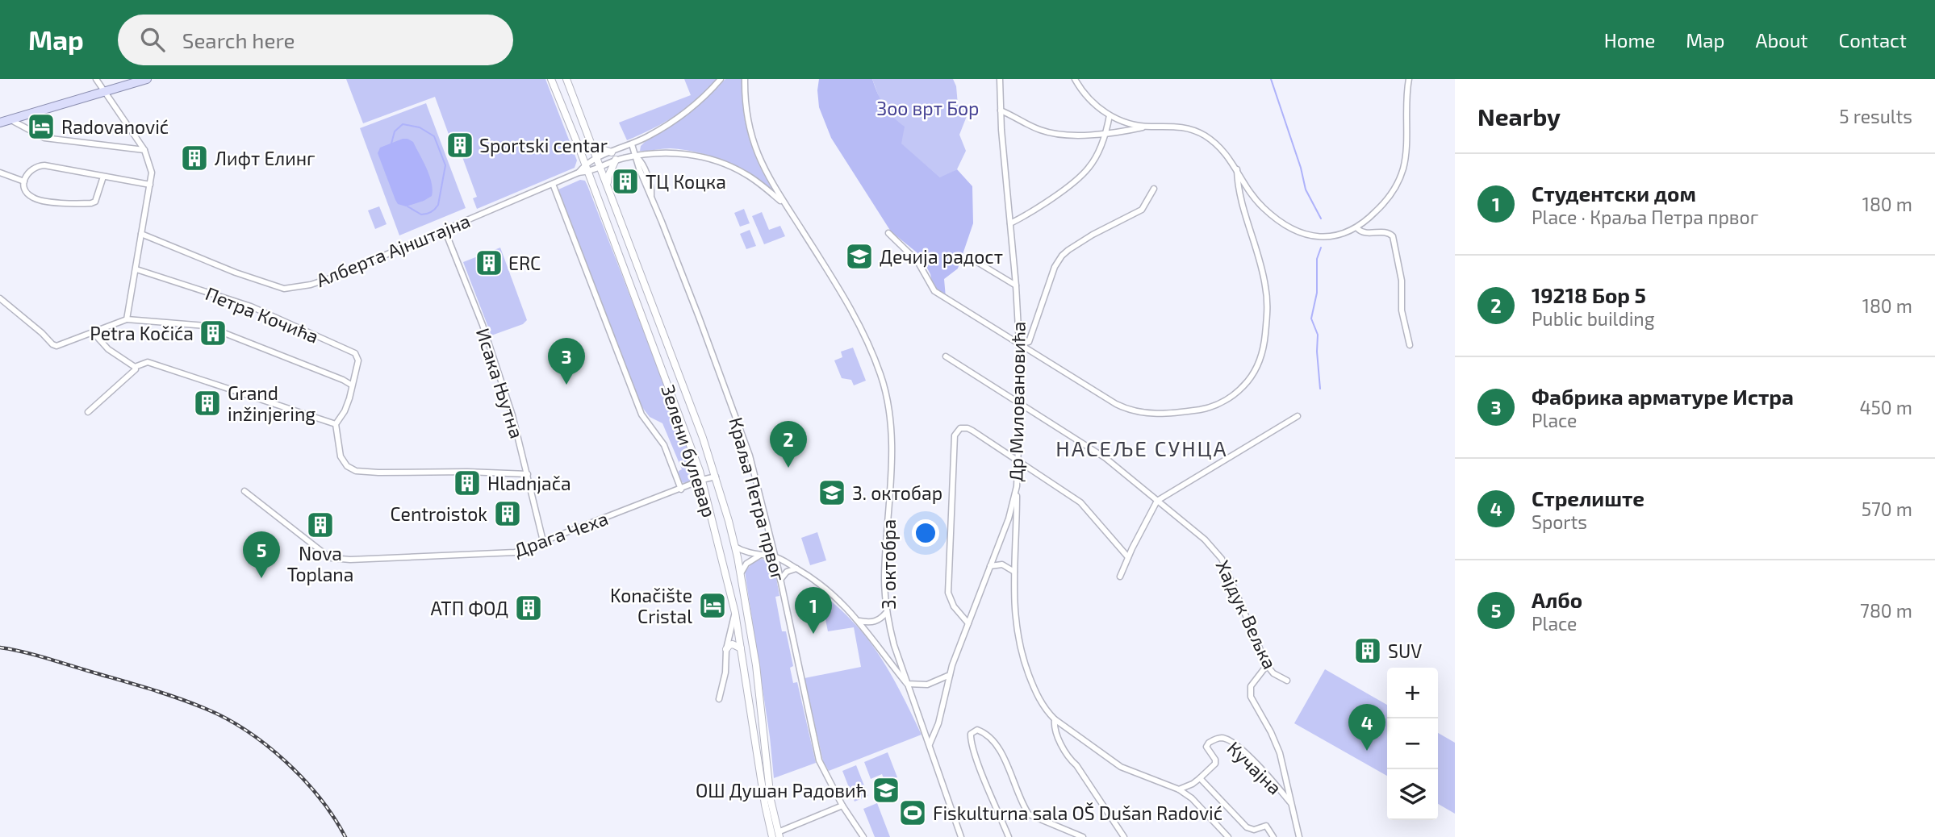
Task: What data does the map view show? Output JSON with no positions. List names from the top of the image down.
{
  "streets": {
    "street": [
      "Алберта Ајнштајна",
      "Петра Кочића",
      "Исака Њутна",
      "Др Миловановића",
      "Зелени булевар",
      "Краља Петра првог",
      "Драга Чеха",
      "3. октобра",
      "Хајдук Вељка",
      "Кучајна"
    ]
  },
  "crossings": [
    ["Алберта Ајнштајна", "Исака Њутна"],
    ["Алберта Ајнштајна", "Зелени булевар"],
    ["Исака Њутна", "Драга Чеха"],
    ["Др Миловановића", "3. октобра"],
    ["Др Миловановића", "Хајдук Вељка"],
    ["Зелени булевар", "Драга Чеха"]
  ],
  "districts": ["НАСЕЉЕ СУНЦА"],
  "parks": ["Зоо врт Бор"],
  "places": {
    "hotel": ["Radovanović", "Konačište Cristal"],
    "building": [
      "Sportski centar",
      "Лифт Елинг",
      "ТЦ Коцка",
      "ERC",
      "Petra Kočića",
      "Grand inžinjering",
      "Hladnjača",
      "Centroistok",
      "Nova Toplana",
      "АТП ФОД",
      "SUV"
    ],
    "school or university": ["Дечија радост", "3. октобар", "ОШ Душан Радовић"],
    "sports": ["Fiskulturna sala OŠ Dušan Radović"]
  },
  "page": {
    "header": "Map",
    "search": "Search here",
    "nav": [
      "Home",
      "Map",
      "About",
      "Contact"
    ],
    "heading": ["Nearby", "5 results"],
    "list": [
      {
        "mark": "1",
        "name": "Студентски дом",
        "note": "Place · Краља Петра првог",
        "value": "180 m"
      },
      {
        "mark": "2",
        "name": "19218 Бор 5",
        "note": "Public building",
        "value": "180 m"
      },
      {
        "mark": "3",
        "name": "Фабрика арматуре Истра",
        "note": "Place",
        "value": "450 m"
      },
      {
        "mark": "4",
        "name": "Стрелиште",
        "note": "Sports",
        "value": "570 m"
      },
      {
        "mark": "5",
        "name": "Албо",
        "note": "Place",
        "value": "780 m"
      }
    ],
    "pins": [
      "3",
      "2",
      "5",
      "1",
      "4"
    ],
    "map_buttons": ["+", "−"]
  }
}
